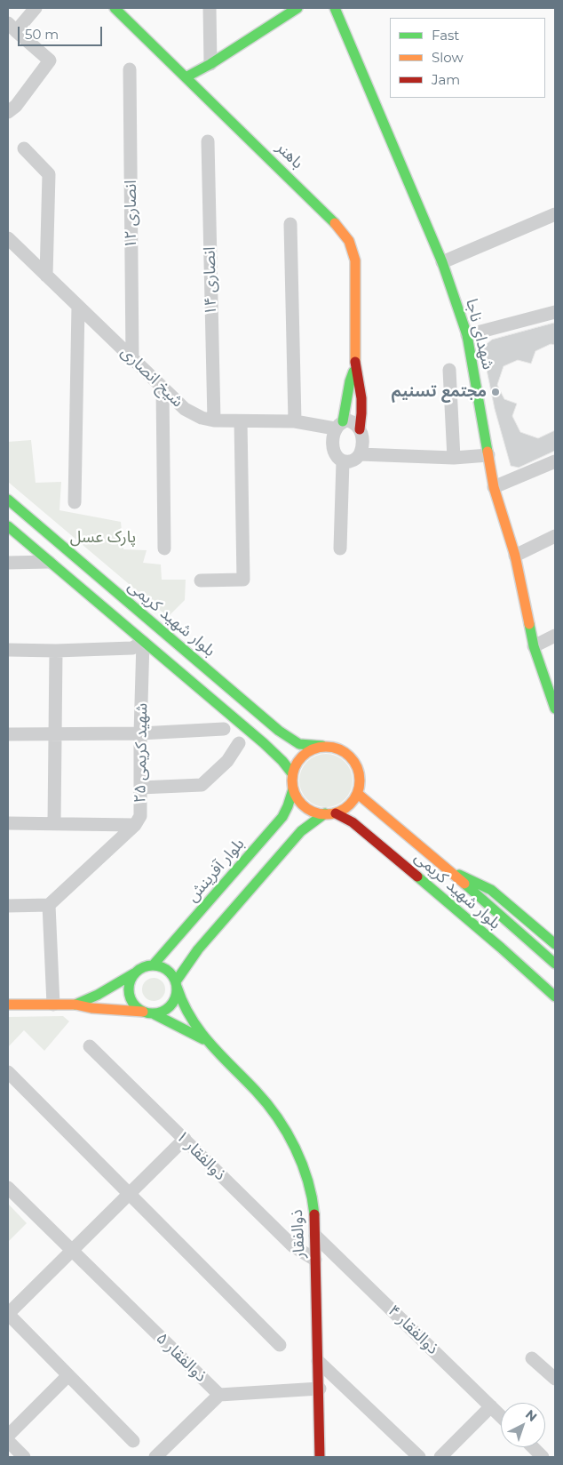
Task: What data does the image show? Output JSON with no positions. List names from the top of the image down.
{
  "streets": {
    "main road": [
      "باهنر",
      "شهدای ناجا",
      "بلوار شهید کریمی",
      "بلوار آفرینش",
      "ذوالفقار"
    ],
    "street": [
      "انصاری ۱۲",
      "انصاری ۱۴",
      "شیخ انصاری",
      "شهید کریمی ۲۵",
      "ذوالفقار ۱",
      "ذوالفقار ۴",
      "ذوالفقار ۵"
    ]
  },
  "crossings": [
    ["باهنر", "شیخ انصاری"],
    ["انصاری ۱۲", "شیخ انصاری"],
    ["انصاری ۱۴", "شیخ انصاری"],
    ["بلوار شهید کریمی", "بلوار آفرینش"],
    ["ذوالفقار ۱", "ذوالفقار"],
    ["ذوالفقار", "ذوالفقار ۴"],
    ["ذوالفقار", "ذوالفقار ۵"]
  ],
  "parks": ["پارک عسل"],
  "places": ["مجتمع تسنیم"],
  "legend": ["Fast", "Slow", "Jam"],
  "scale_bar": "50 m",
  "north": "top right"
}
